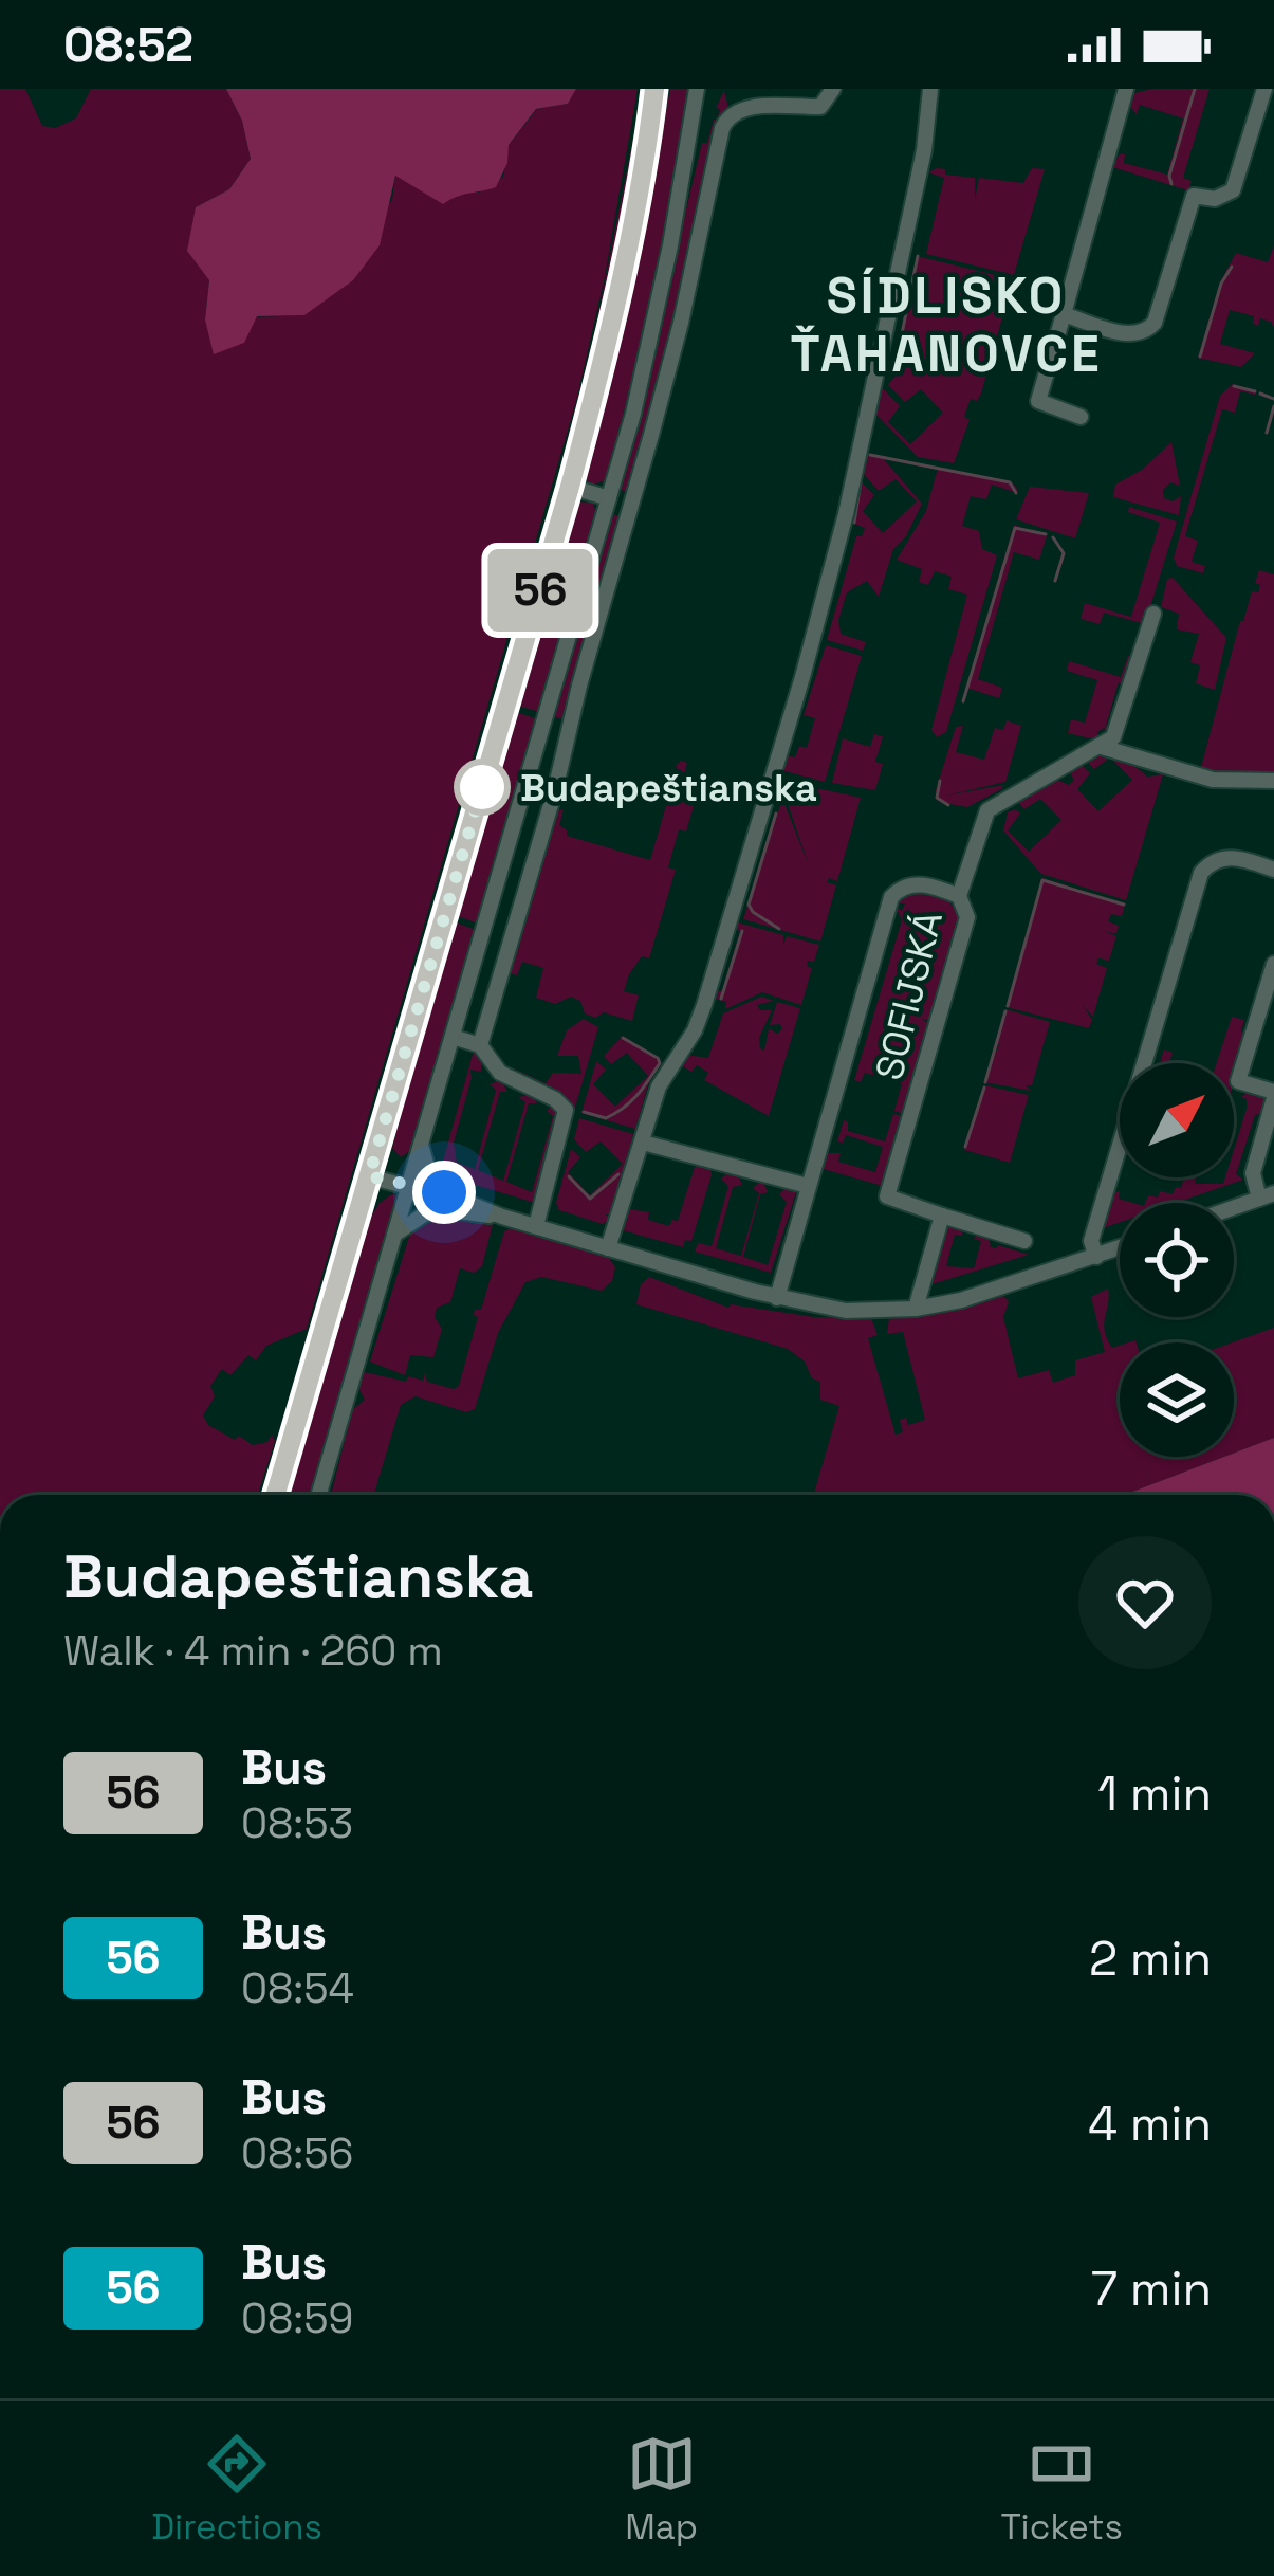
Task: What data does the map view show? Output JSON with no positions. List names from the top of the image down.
{
  "streets": {
    "street": ["SOFIJSKÁ"]
  },
  "districts": ["SÍDLISKO ŤAHANOVCE"],
  "places": ["Budapeštianska"],
  "lines": ["bus line 56"],
  "north": "top right",
  "page": {
    "status": "08:52",
    "on_map": "56",
    "heading": ["Budapeštianska", "Walk · 4 min · 260 m"],
    "list": [
      {
        "mark": "56",
        "name": "Bus",
        "note": "08:53",
        "value": "1 min"
      },
      {
        "mark": "56",
        "name": "Bus",
        "note": "08:54",
        "value": "2 min"
      },
      {
        "mark": "56",
        "name": "Bus",
        "note": "08:56",
        "value": "4 min"
      },
      {
        "mark": "56",
        "name": "Bus",
        "note": "08:59",
        "value": "7 min"
      }
    ],
    "tabs": ["Directions", "Map", "Tickets"]
  }
}
